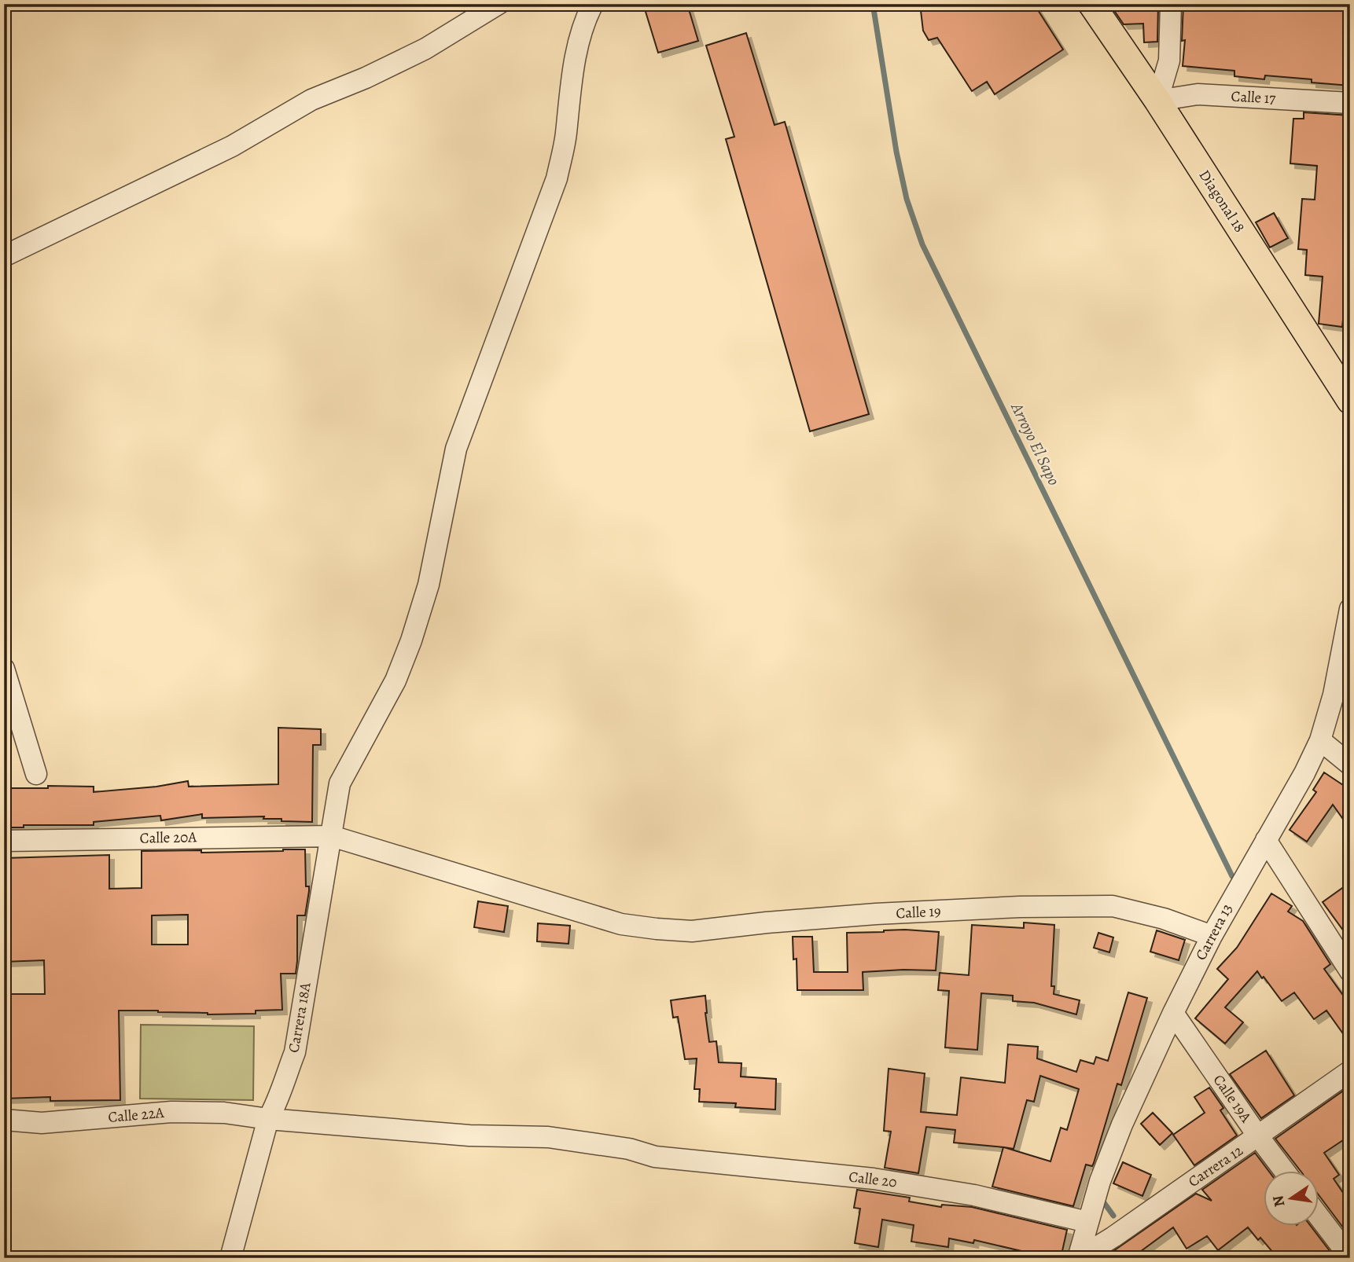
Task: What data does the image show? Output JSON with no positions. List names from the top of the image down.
{
  "streets": {
    "main road": ["Diagonal 18"],
    "street": [
      "Calle 17",
      "Calle 20A",
      "Calle 19",
      "Carrera 13",
      "Carrera 18A",
      "Calle 19A",
      "Calle 22A",
      "Carrera 12",
      "Calle 20"
    ]
  },
  "crossings": [
    ["Calle 17", "Diagonal 18"],
    ["Calle 20A", "Calle 19"],
    ["Calle 20A", "Carrera 18A"],
    ["Calle 19", "Carrera 13"],
    ["Carrera 13", "Calle 19A"],
    ["Carrera 13", "Carrera 12"],
    ["Carrera 13", "Calle 20"],
    ["Carrera 18A", "Calle 22A"],
    ["Calle 19A", "Carrera 12"],
    ["Calle 22A", "Calle 20"]
  ],
  "water": ["Arroyo El Sapo"],
  "north": "left"
}
